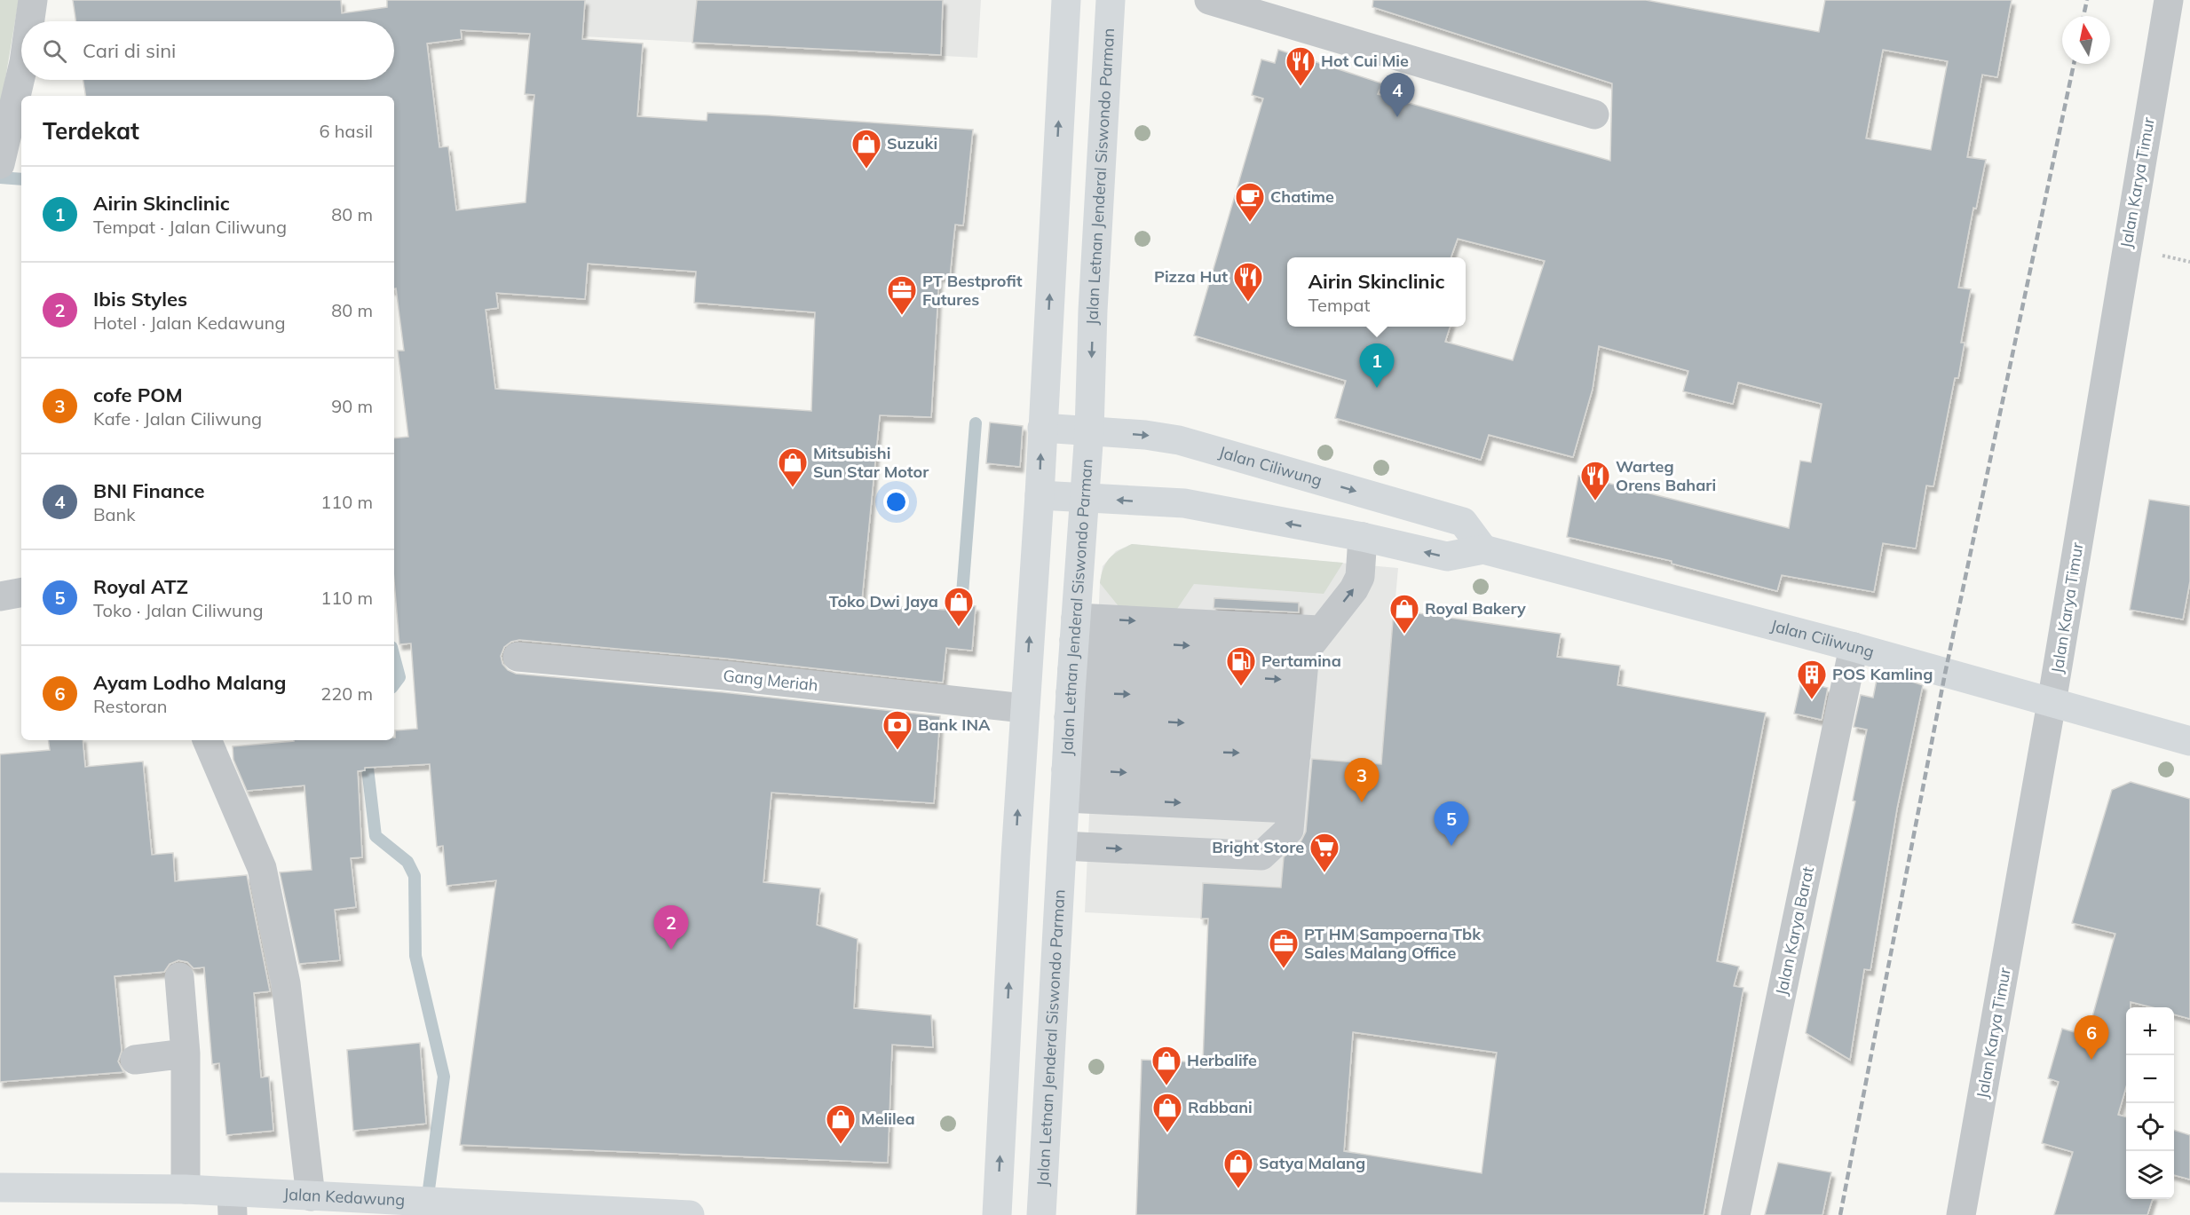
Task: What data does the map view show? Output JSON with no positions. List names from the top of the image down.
{
  "streets": {
    "main road": ["Jalan Letnan Jenderal Siswondo Parman", "Jalan Ciliwung", "Jalan Kedawung"],
    "street": ["Jalan Karya Timur", "Gang Meriah", "Jalan Karya Barat"]
  },
  "crossings": [
    ["Jalan Letnan Jenderal Siswondo Parman", "Jalan Ciliwung"],
    ["Jalan Karya Timur", "Jalan Ciliwung"],
    ["Jalan Ciliwung", "Jalan Karya Barat"]
  ],
  "places": {
    "restaurant": ["Hot Cui Mie", "Pizza Hut", "Warteg Orens Bahari"],
    "shop": [
      "Suzuki",
      "Mitsubishi Sun Star Motor",
      "Toko Dwi Jaya",
      "Royal Bakery",
      "Herbalife",
      "Rabbani",
      "Melilea",
      "Satya Malang"
    ],
    "cafe": ["Chatime"],
    "office": ["PT Bestprofit Futures", "PT HM Sampoerna Tbk Sales Malang Office"],
    "fuel station": ["Pertamina"],
    "building": ["POS Kamling"],
    "bank": ["Bank INA"],
    "supermarket": ["Bright Store"]
  },
  "north": "top",
  "page": {
    "search": "Cari di sini",
    "pins": [
      "4",
      "1",
      "3",
      "5",
      "2",
      "6"
    ],
    "heading": ["Terdekat", "6 hasil"],
    "list": [
      {
        "mark": "1",
        "name": "Airin Skinclinic",
        "note": "Tempat · Jalan Ciliwung",
        "value": "80 m"
      },
      {
        "mark": "2",
        "name": "Ibis Styles",
        "note": "Hotel · Jalan Kedawung",
        "value": "80 m"
      },
      {
        "mark": "3",
        "name": "cofe POM",
        "note": "Kafe · Jalan Ciliwung",
        "value": "90 m"
      },
      {
        "mark": "4",
        "name": "BNI Finance",
        "note": "Bank",
        "value": "110 m"
      },
      {
        "mark": "5",
        "name": "Royal ATZ",
        "note": "Toko · Jalan Ciliwung",
        "value": "110 m"
      },
      {
        "mark": "6",
        "name": "Ayam Lodho Malang",
        "note": "Restoran",
        "value": "220 m"
      }
    ],
    "popup": ["Airin Skinclinic", "Tempat"],
    "map_buttons": ["+", "−"]
  }
}
